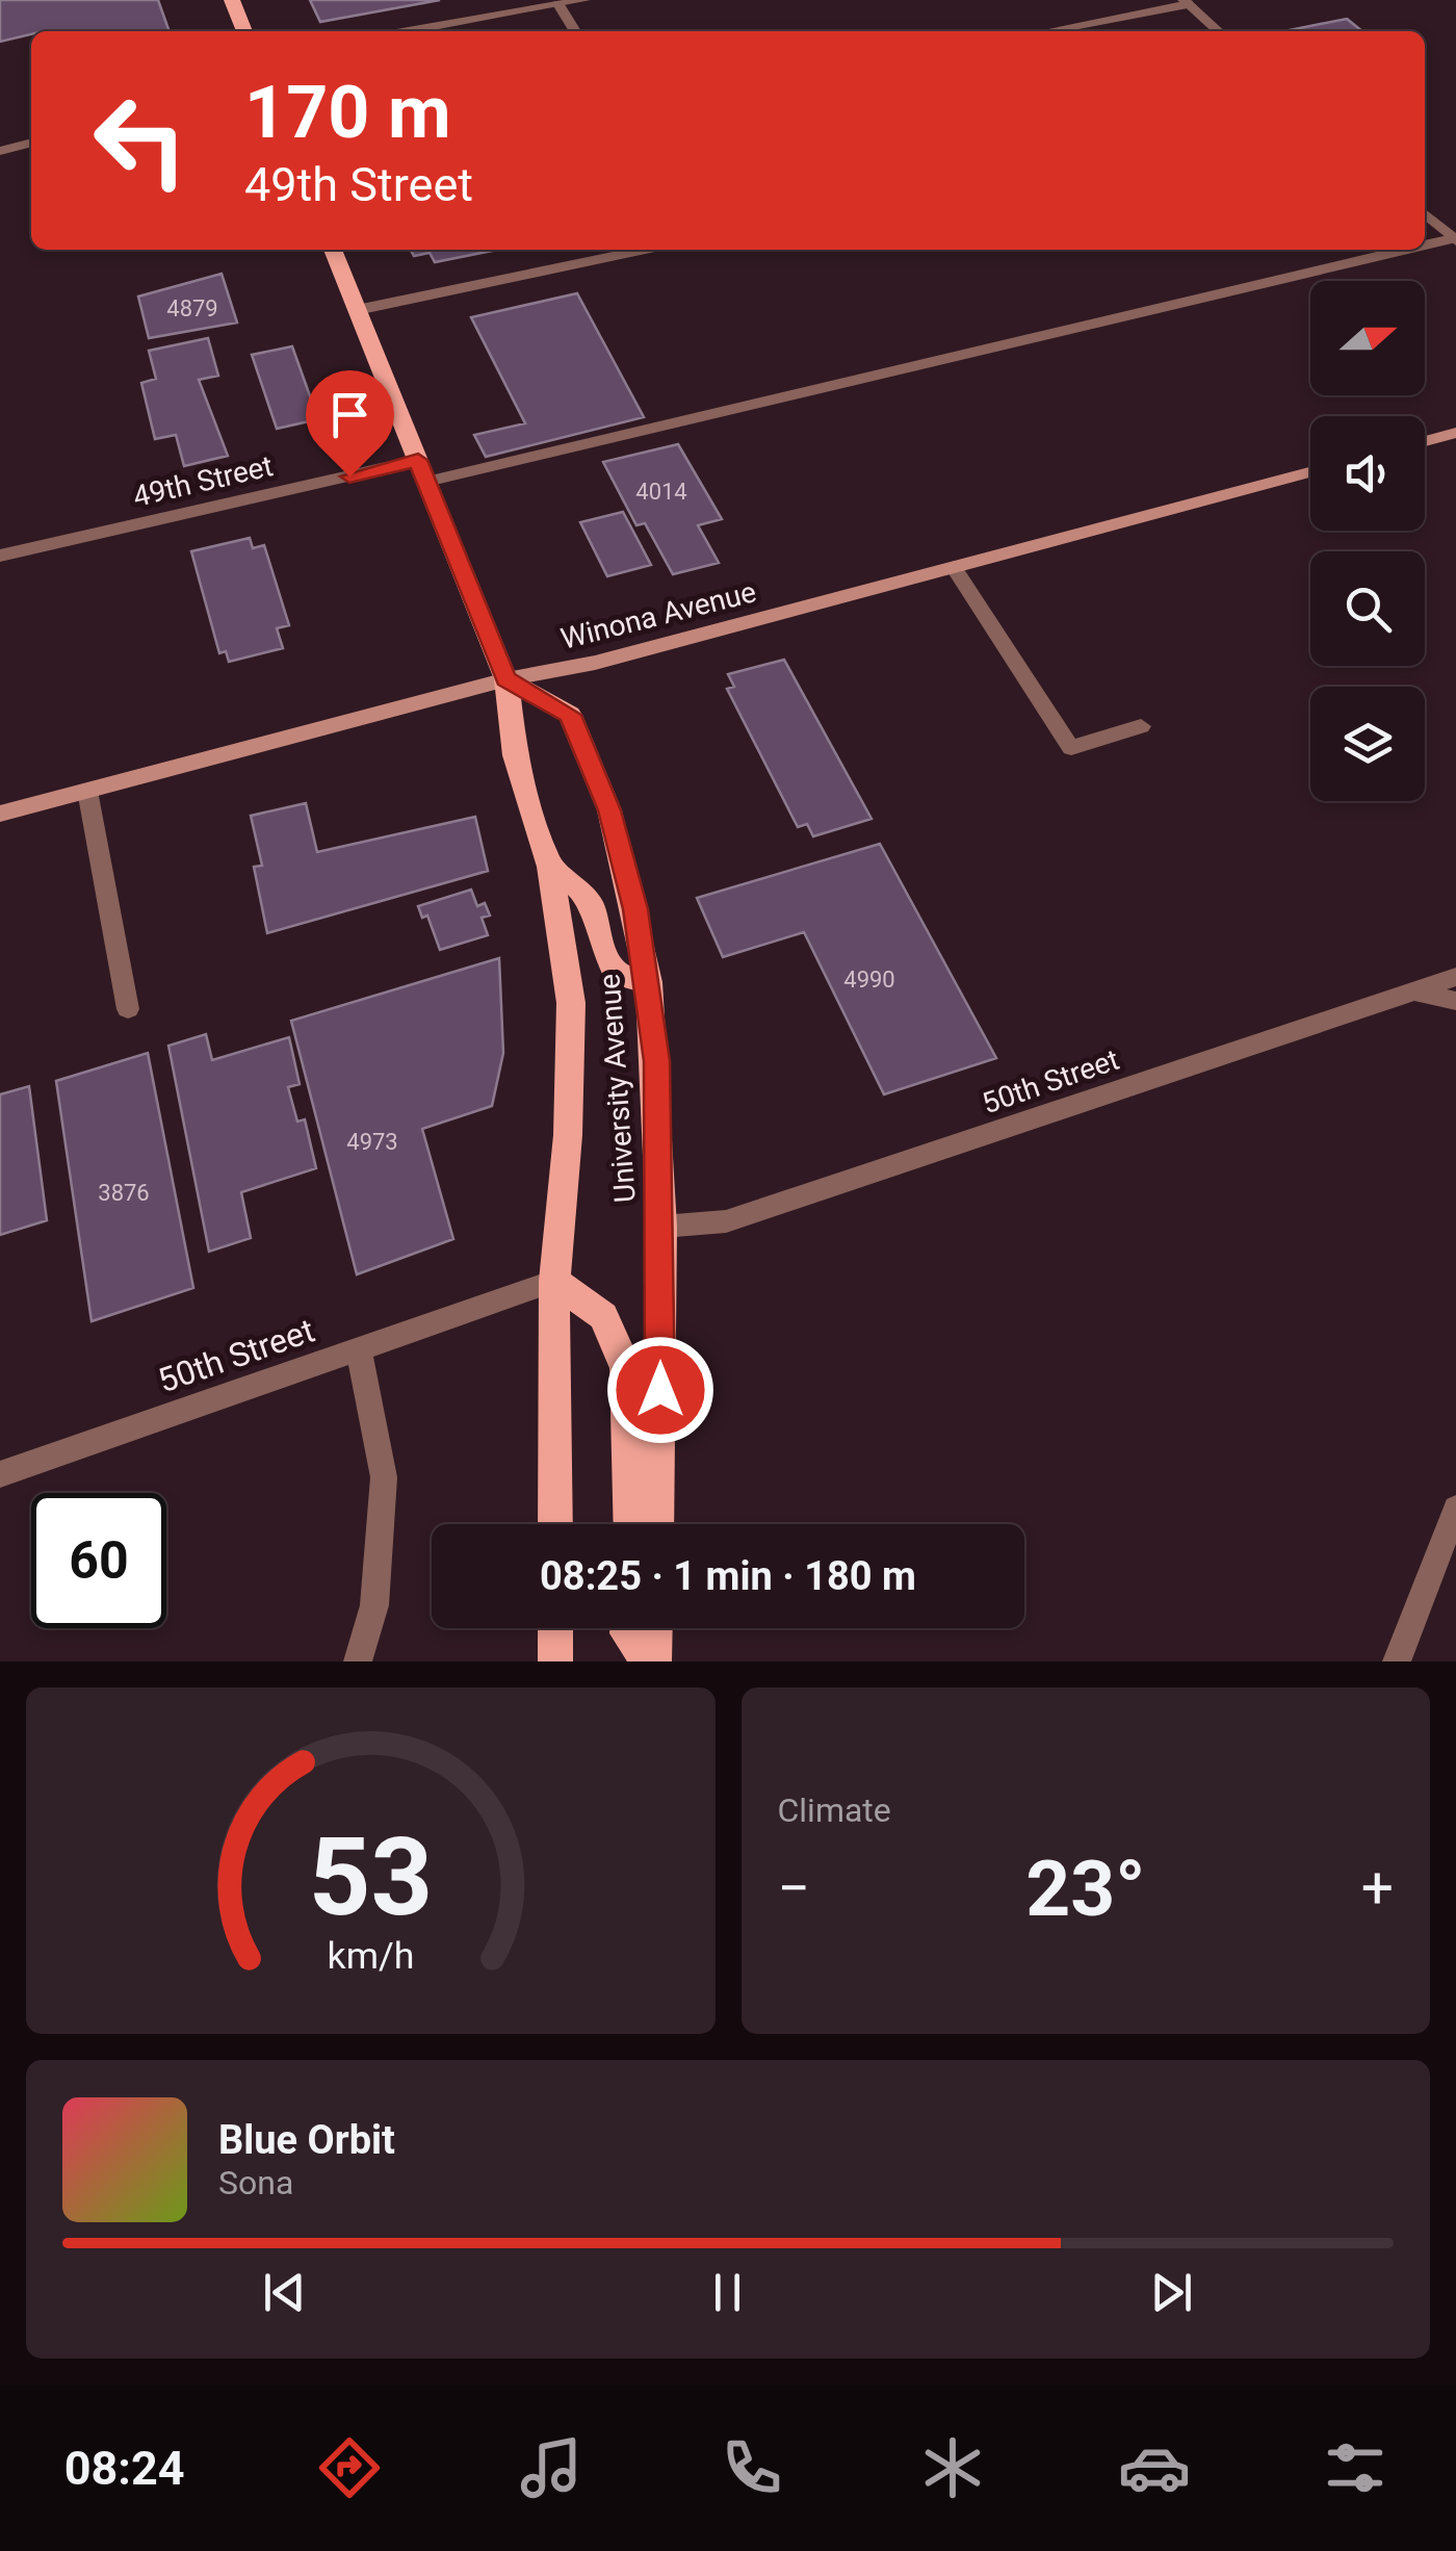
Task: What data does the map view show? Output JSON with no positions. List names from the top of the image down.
{
  "streets": {
    "main road": ["University Avenue"],
    "street": ["49th Street", "Winona Avenue", "50th Street"]
  },
  "crossings": [
    ["49th Street", "University Avenue"],
    ["Winona Avenue", "University Avenue"],
    ["50th Street", "University Avenue"]
  ],
  "house_numbers": [
    "4879",
    "4014",
    "4990",
    "4973",
    "3876"
  ],
  "north": "right",
  "page": {
    "turn": ["170 m", "49th Street"],
    "limit": "60",
    "trip": "08:25 · 1 min · 180 m",
    "tile": "Climate",
    "heat": ["−", "23°", "+"],
    "song": ["Blue Orbit", "Sona"],
    "tabs": "08:24",
    "gauge": ["53", "km/h"]
  }
}
